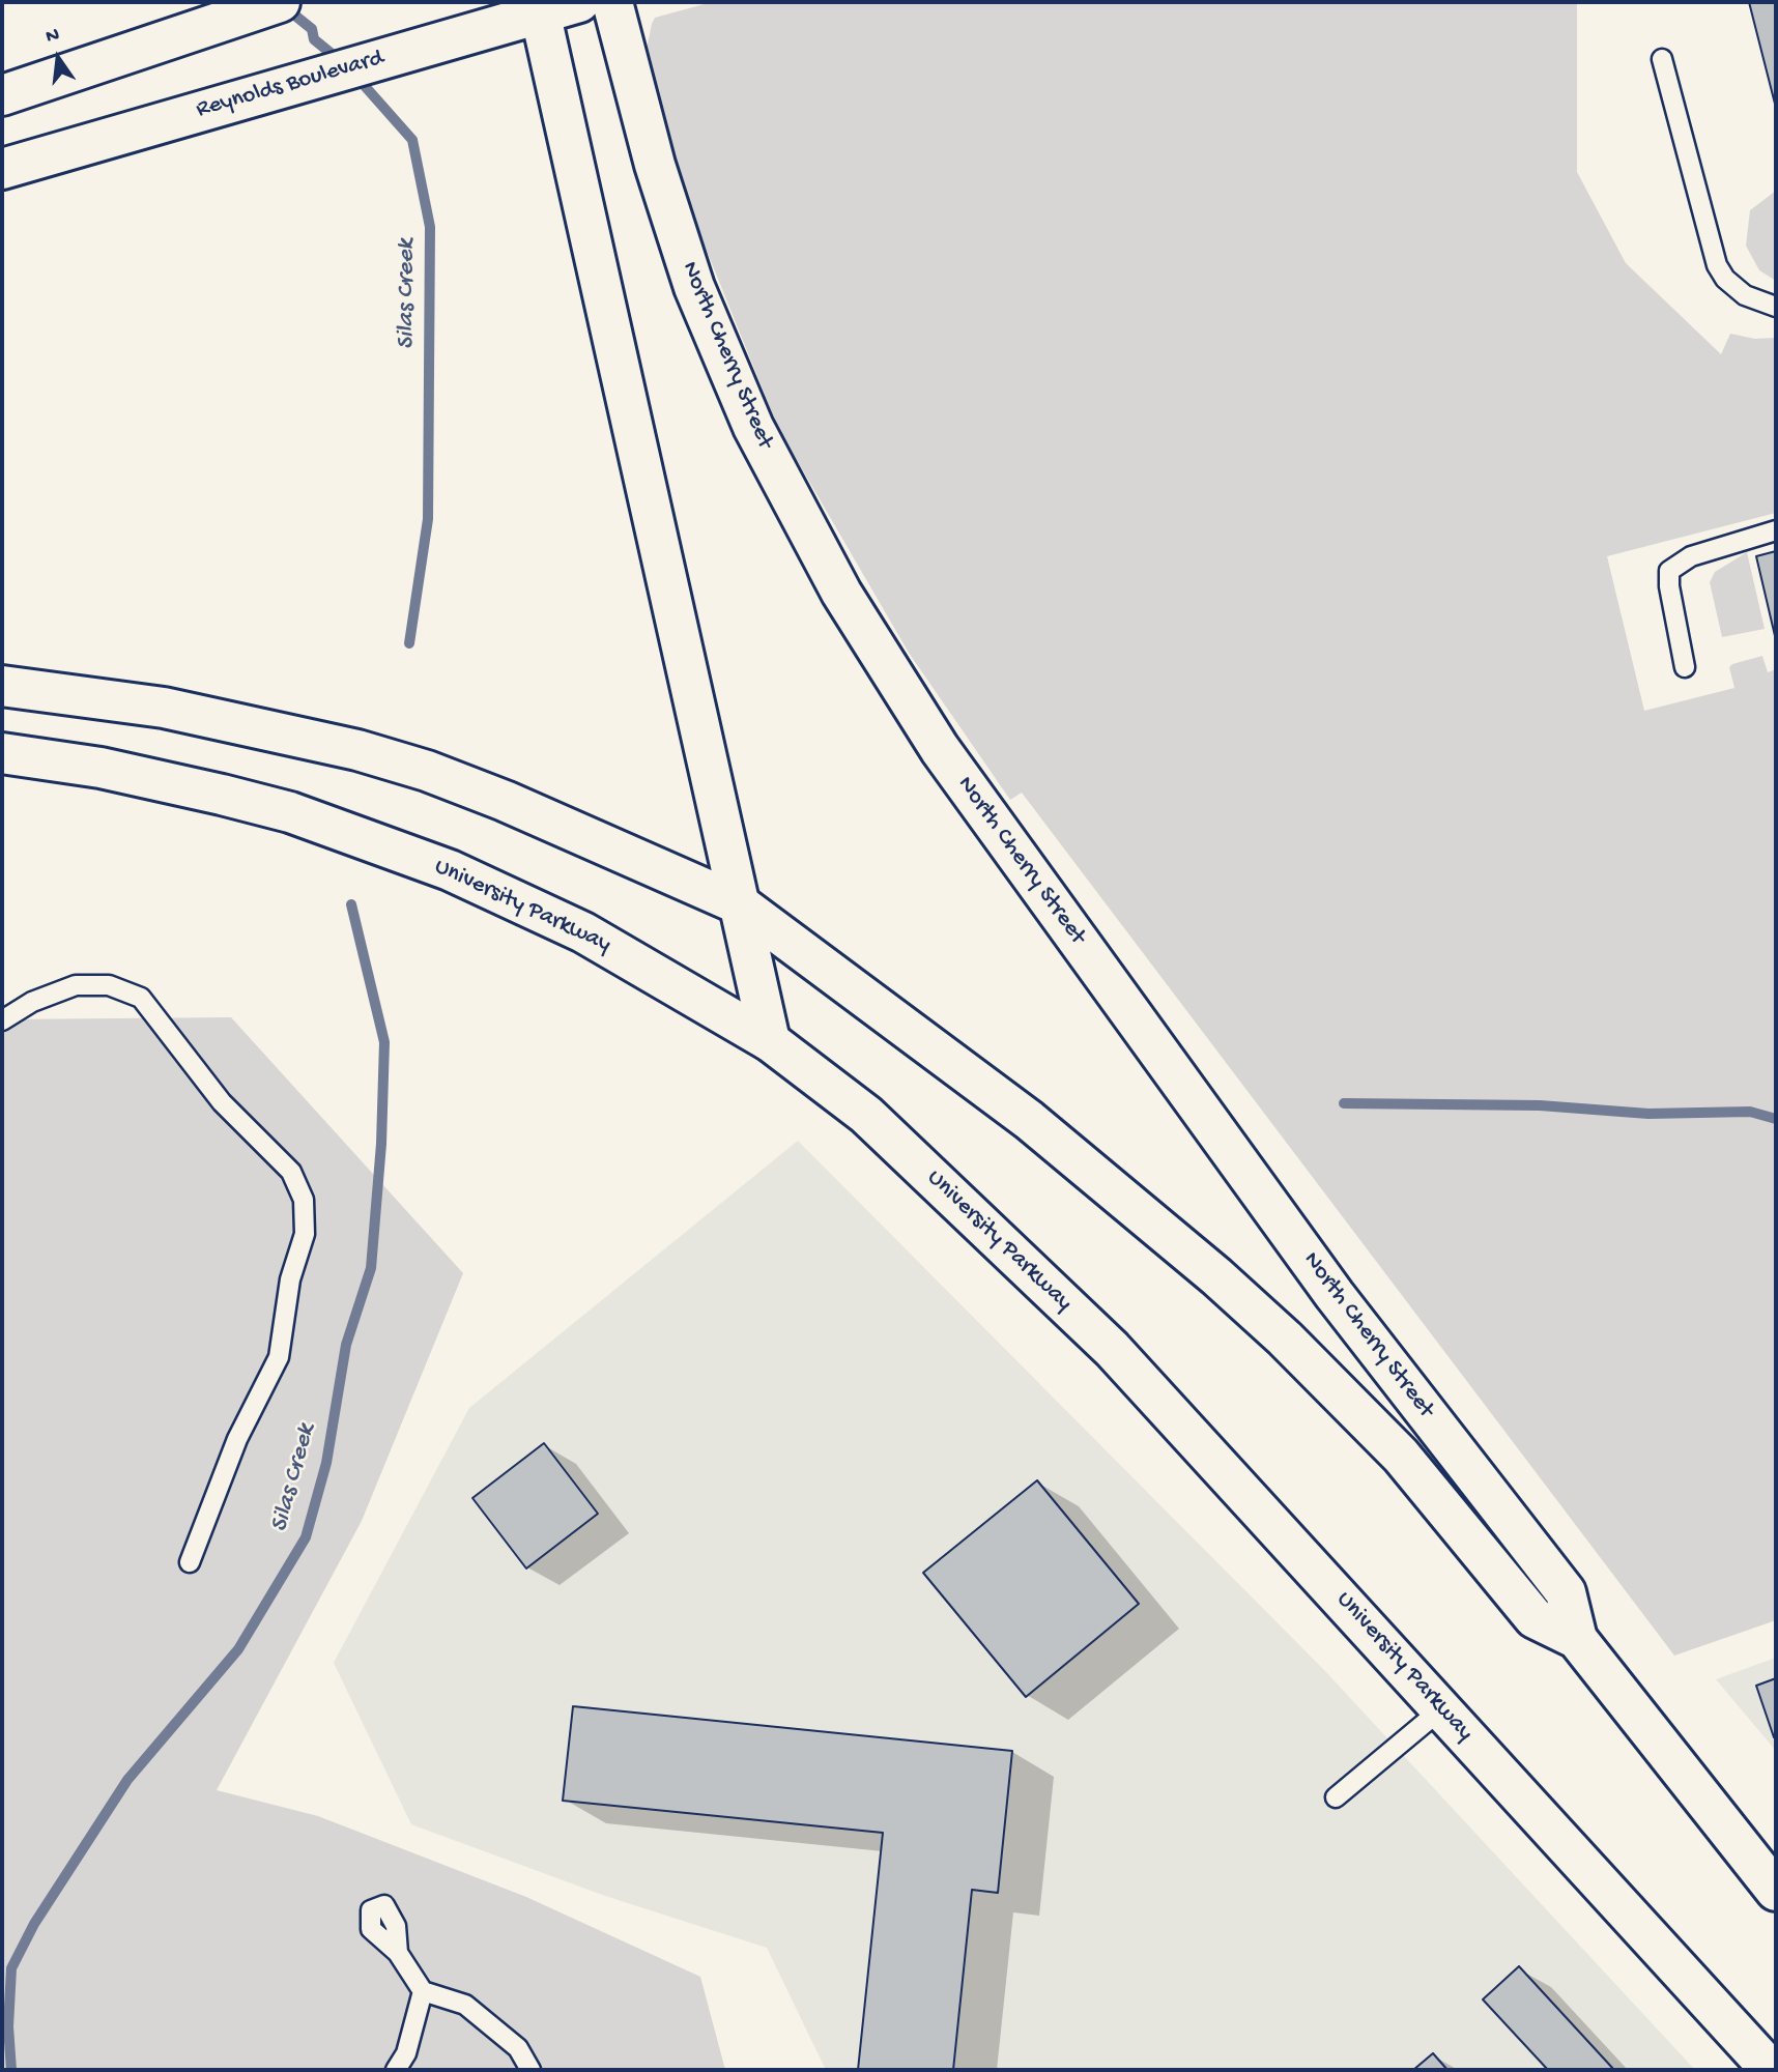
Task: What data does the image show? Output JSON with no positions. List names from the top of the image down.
{
  "streets": {
    "main road": ["Reynolds Boulevard", "North Cherry Street", "University Parkway"]
  },
  "water": ["Silas Creek"],
  "north": "top"
}
